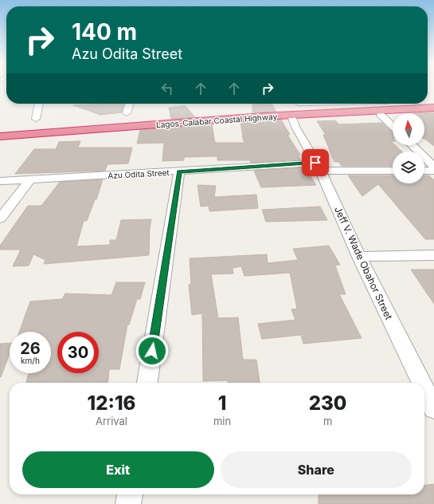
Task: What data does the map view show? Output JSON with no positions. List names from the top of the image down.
{
  "streets": {
    "highway": ["Lagos-Calabar Coastal Highway"],
    "street": ["Azu Odita Street", "Jeff V. Wade Obahor Street"]
  },
  "crossings": [
    ["Azu Odita Street", "Jeff V. Wade Obahor Street"]
  ],
  "north": "top",
  "page": {
    "turn": ["140 m", "Azu Odita Street"],
    "speed": "26 km/h",
    "limit": "30",
    "eta": [
      "12:16",
      "Arrival",
      "1",
      "min",
      "230",
      "m"
    ],
    "buttons": ["Exit", "Share"]
  }
}
